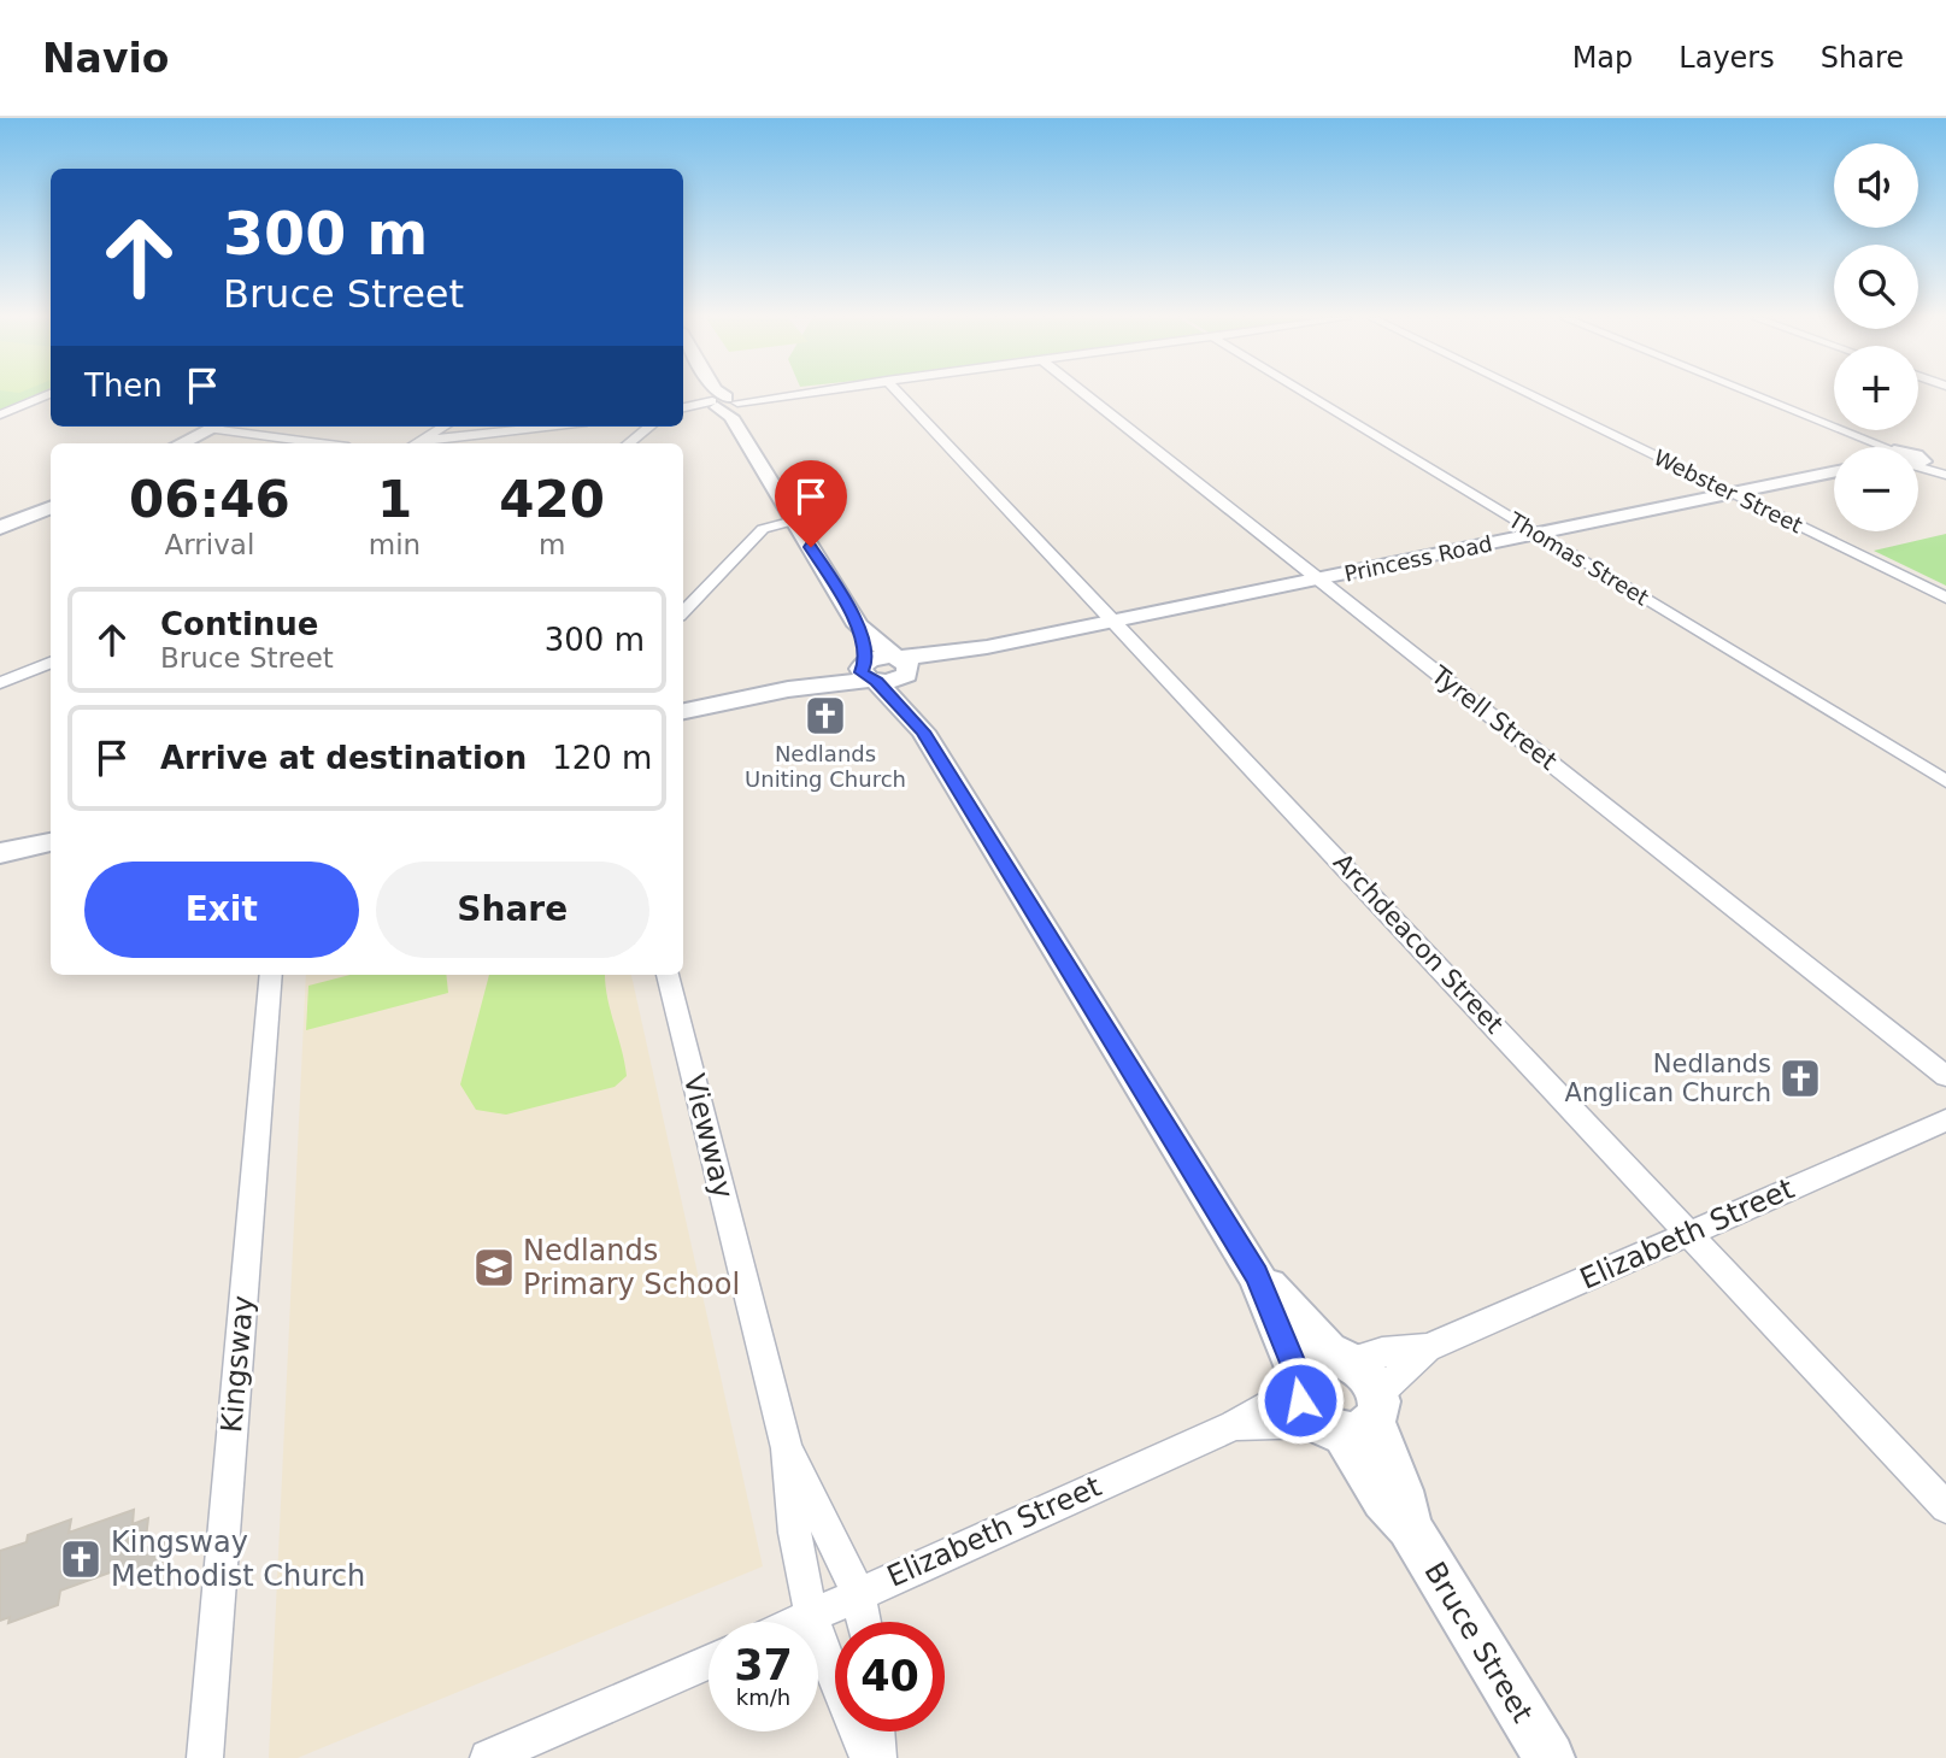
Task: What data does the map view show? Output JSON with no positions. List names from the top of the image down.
{
  "streets": {
    "street": [
      "Webster Street",
      "Princess Road",
      "Thomas Street",
      "Tyrell Street",
      "Archdeacon Street",
      "Viewway",
      "Elizabeth Street",
      "Kingsway",
      "Bruce Street"
    ]
  },
  "crossings": [
    ["Webster Street", "Princess Road"],
    ["Princess Road", "Thomas Street"],
    ["Princess Road", "Tyrell Street"],
    ["Princess Road", "Archdeacon Street"],
    ["Princess Road", "Bruce Street"],
    ["Archdeacon Street", "Elizabeth Street"],
    ["Viewway", "Elizabeth Street"],
    ["Elizabeth Street", "Bruce Street"]
  ],
  "places": {
    "church": ["Nedlands Uniting Church", "Nedlands Anglican Church", "Kingsway Methodist Church"],
    "school or university": ["Nedlands Primary School"]
  },
  "page": {
    "header": "Navio",
    "nav": ["Map", "Layers", "Share"],
    "map_buttons": ["+", "−"],
    "turn": ["300 m", "Bruce Street"],
    "then": "Then",
    "eta": [
      "06:46",
      "Arrival",
      "1",
      "min",
      "420",
      "m"
    ],
    "list": [
      {
        "name": "Continue",
        "note": "Bruce Street",
        "value": "300 m"
      },
      {
        "name": "Arrive at destination",
        "value": "120 m"
      }
    ],
    "buttons": ["Exit", "Share"],
    "speed": "37 km/h",
    "limit": "40"
  }
}
